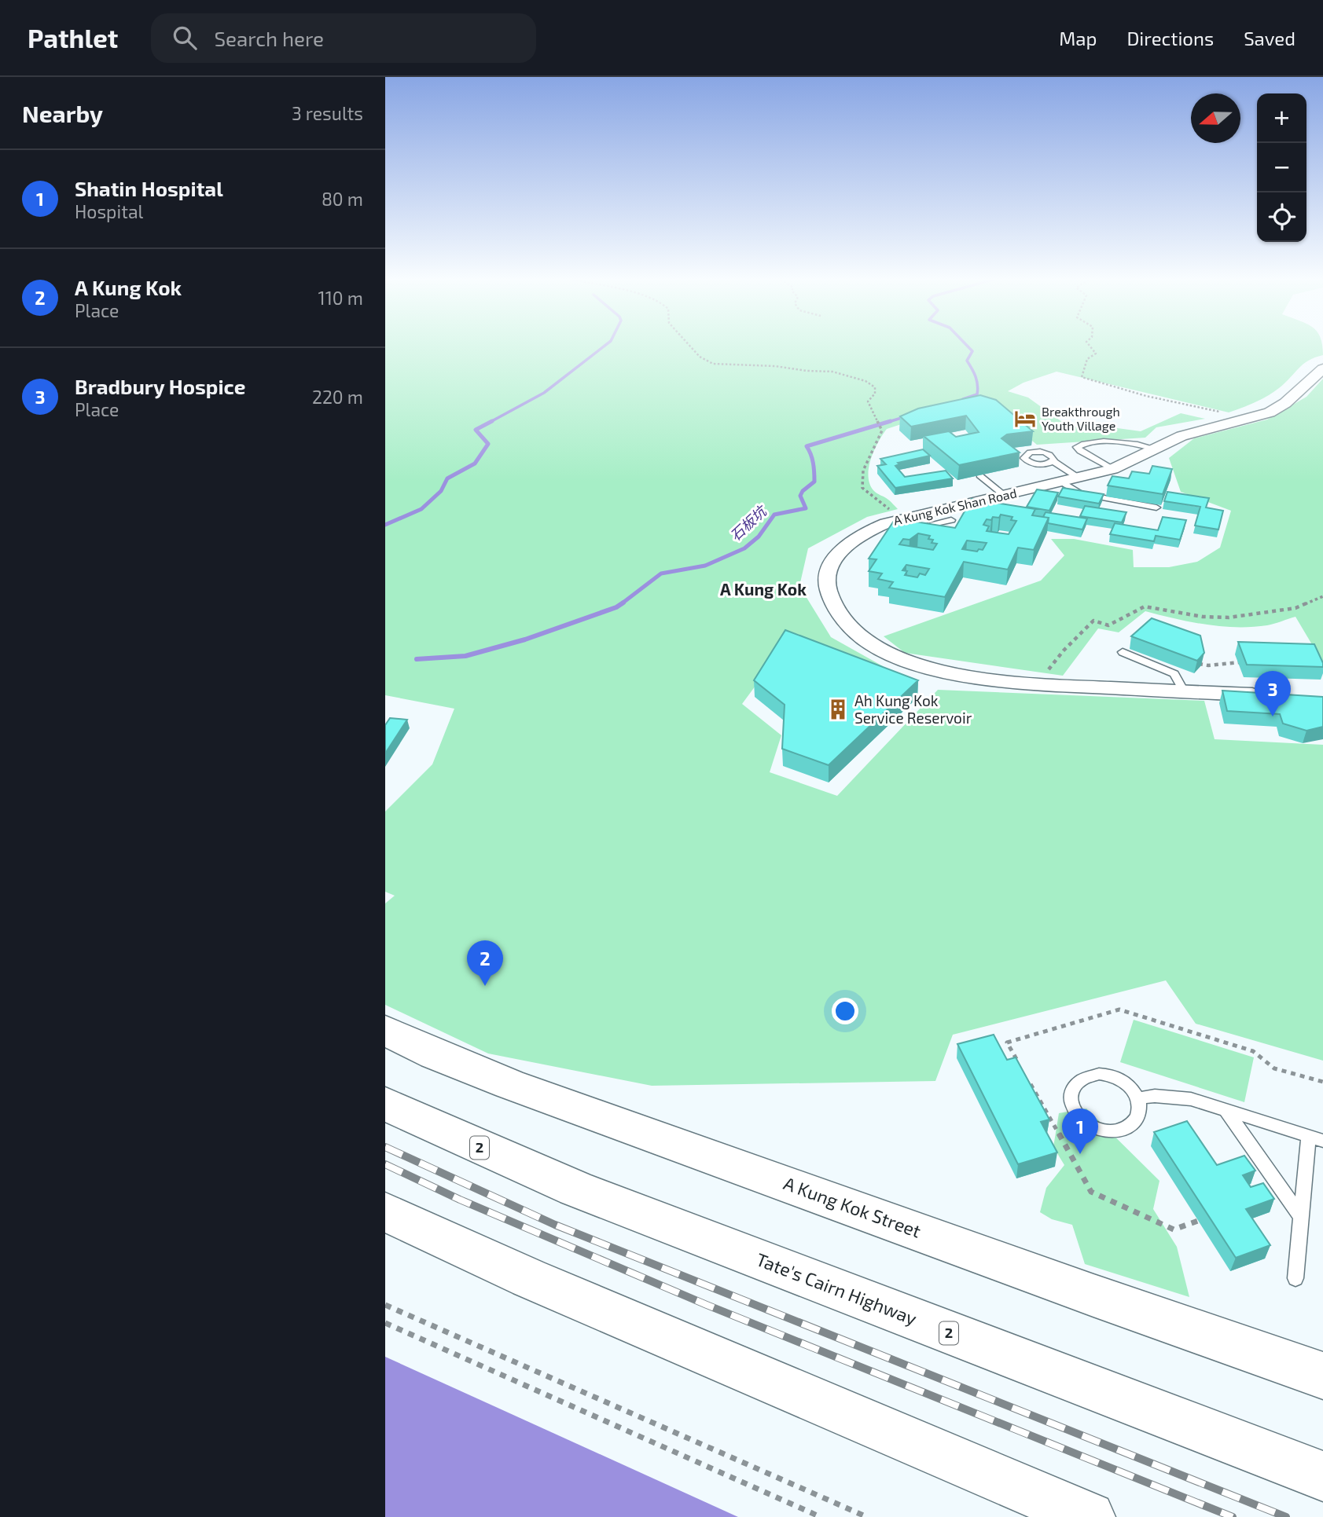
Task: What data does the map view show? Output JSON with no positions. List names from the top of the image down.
{
  "streets": {
    "main road": ["2", "A Kung Kok Street", "Tate's Cairn Highway"],
    "street": ["A Kung Kok Shan Road"]
  },
  "districts": ["A Kung Kok"],
  "water": ["石板坑"],
  "places": {
    "hotel": ["Breakthrough Youth Village"],
    "building": ["Ah Kung Kok Service Reservoir"]
  },
  "north": "left",
  "page": {
    "header": "Pathlet",
    "search": "Search here",
    "nav": ["Map", "Directions", "Saved"],
    "heading": ["Nearby", "3 results"],
    "map_buttons": ["+", "−"],
    "list": [
      {
        "mark": "1",
        "name": "Shatin Hospital",
        "note": "Hospital",
        "value": "80 m"
      },
      {
        "mark": "2",
        "name": "A Kung Kok",
        "note": "Place",
        "value": "110 m"
      },
      {
        "mark": "3",
        "name": "Bradbury Hospice",
        "note": "Place",
        "value": "220 m"
      }
    ],
    "pins": ["3", "2", "1"]
  }
}
